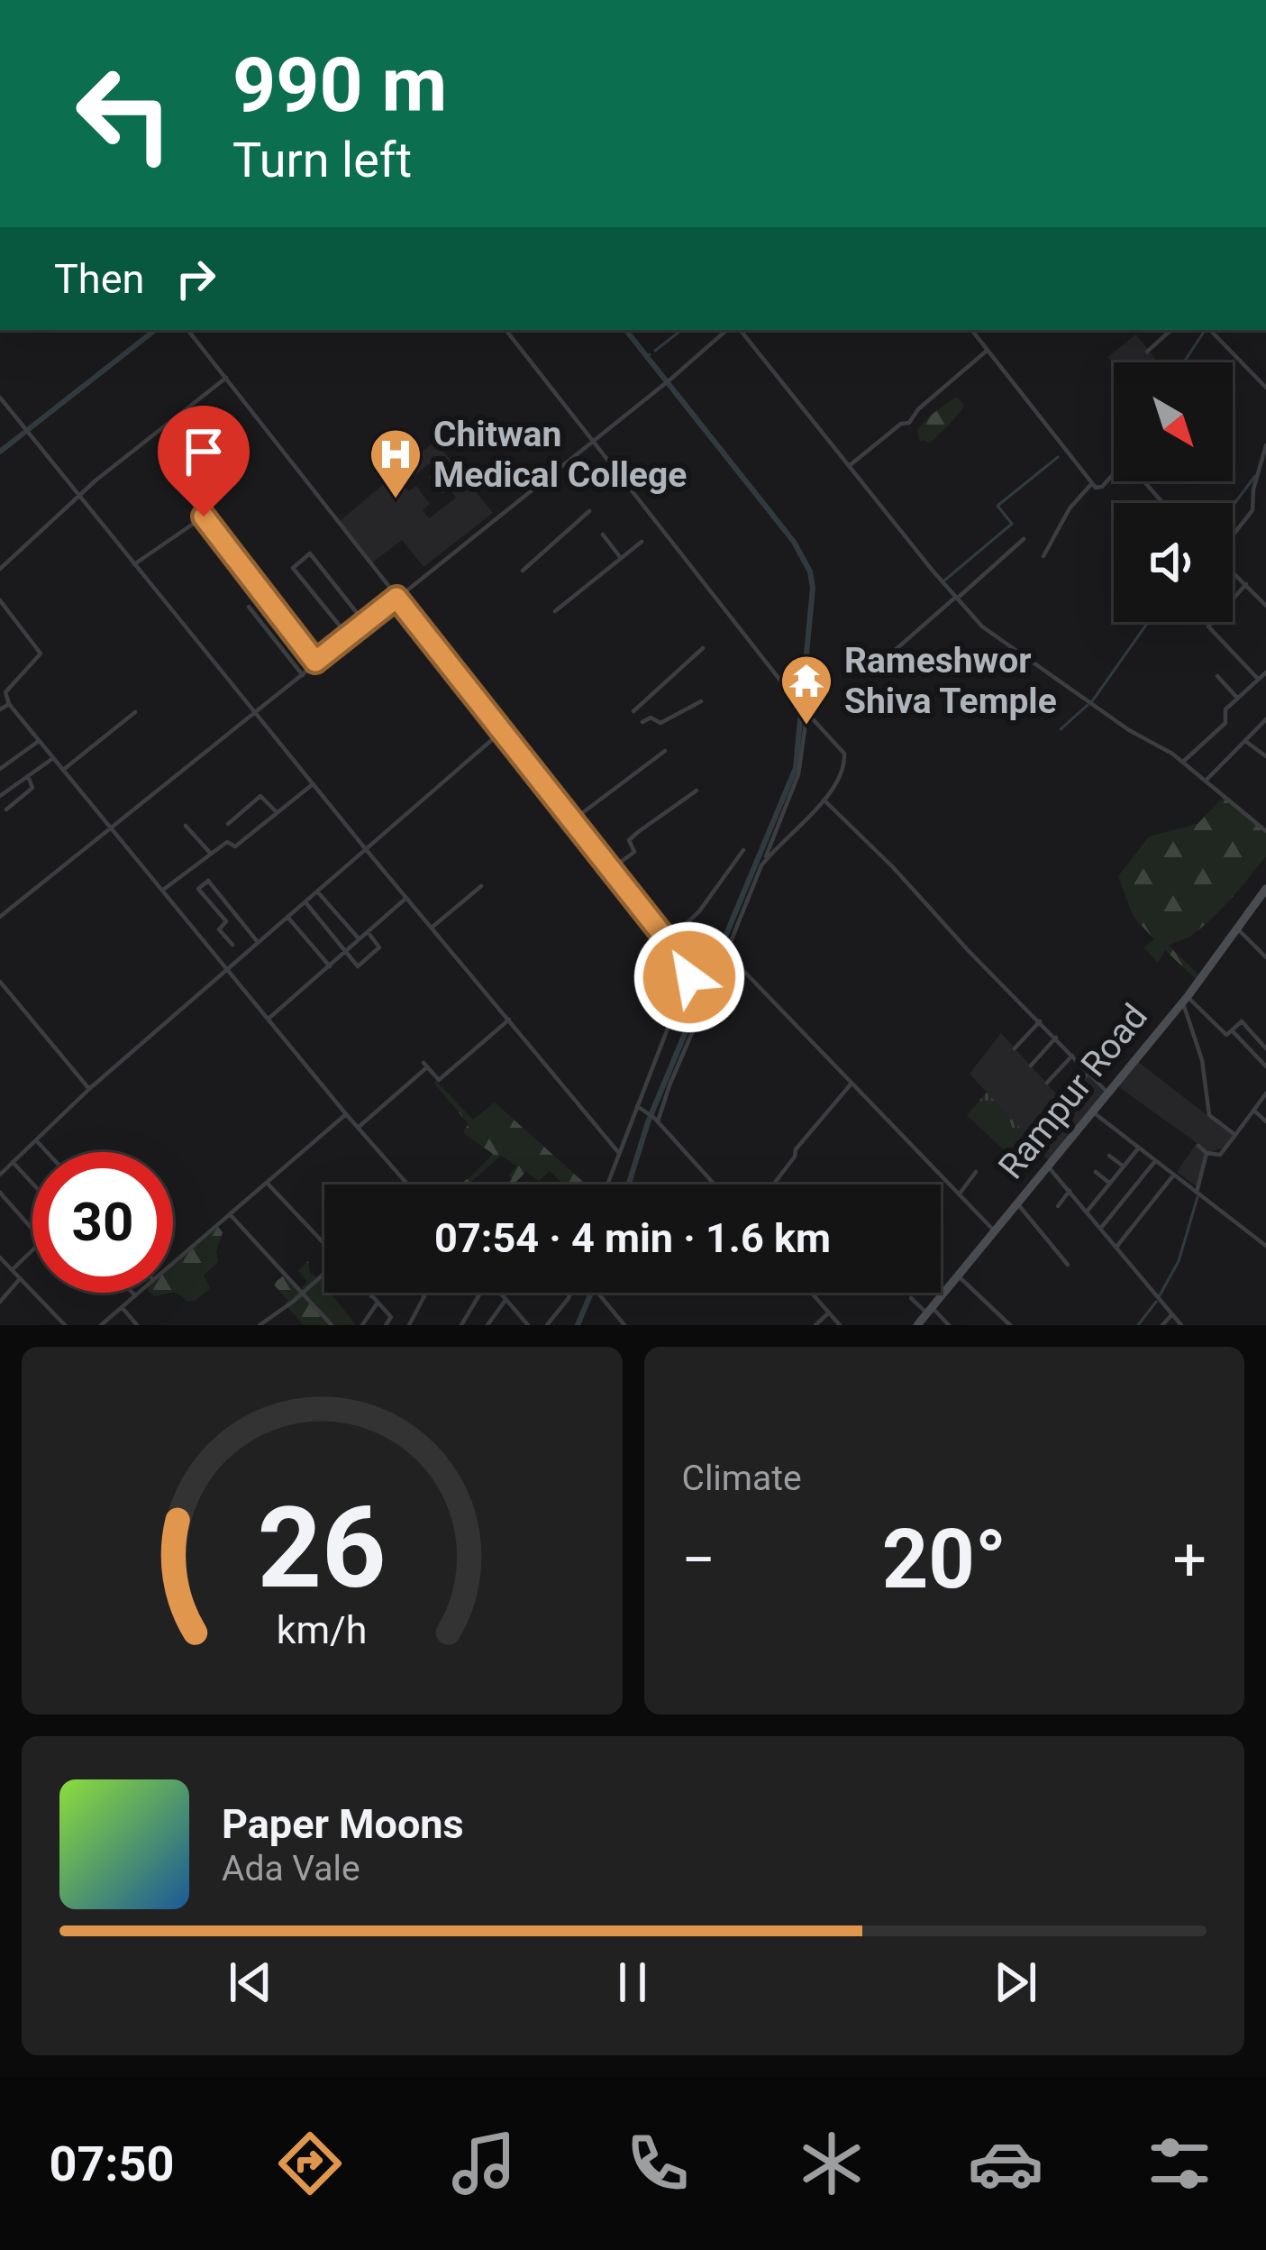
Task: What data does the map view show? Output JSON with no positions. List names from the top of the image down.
{
  "streets": {
    "main road": ["Rampur Road"]
  },
  "places": {
    "hospital": ["Chitwan Medical College"],
    "temple": ["Rameshwor Shiva Temple"]
  },
  "north": "bottom right",
  "page": {
    "turn": ["990 m", "Turn left"],
    "then": "Then",
    "limit": "30",
    "trip": "07:54 · 4 min · 1.6 km",
    "tile": "Climate",
    "heat": ["−", "20°", "+"],
    "song": ["Paper Moons", "Ada Vale"],
    "tabs": "07:50",
    "gauge": ["26", "km/h"]
  }
}
